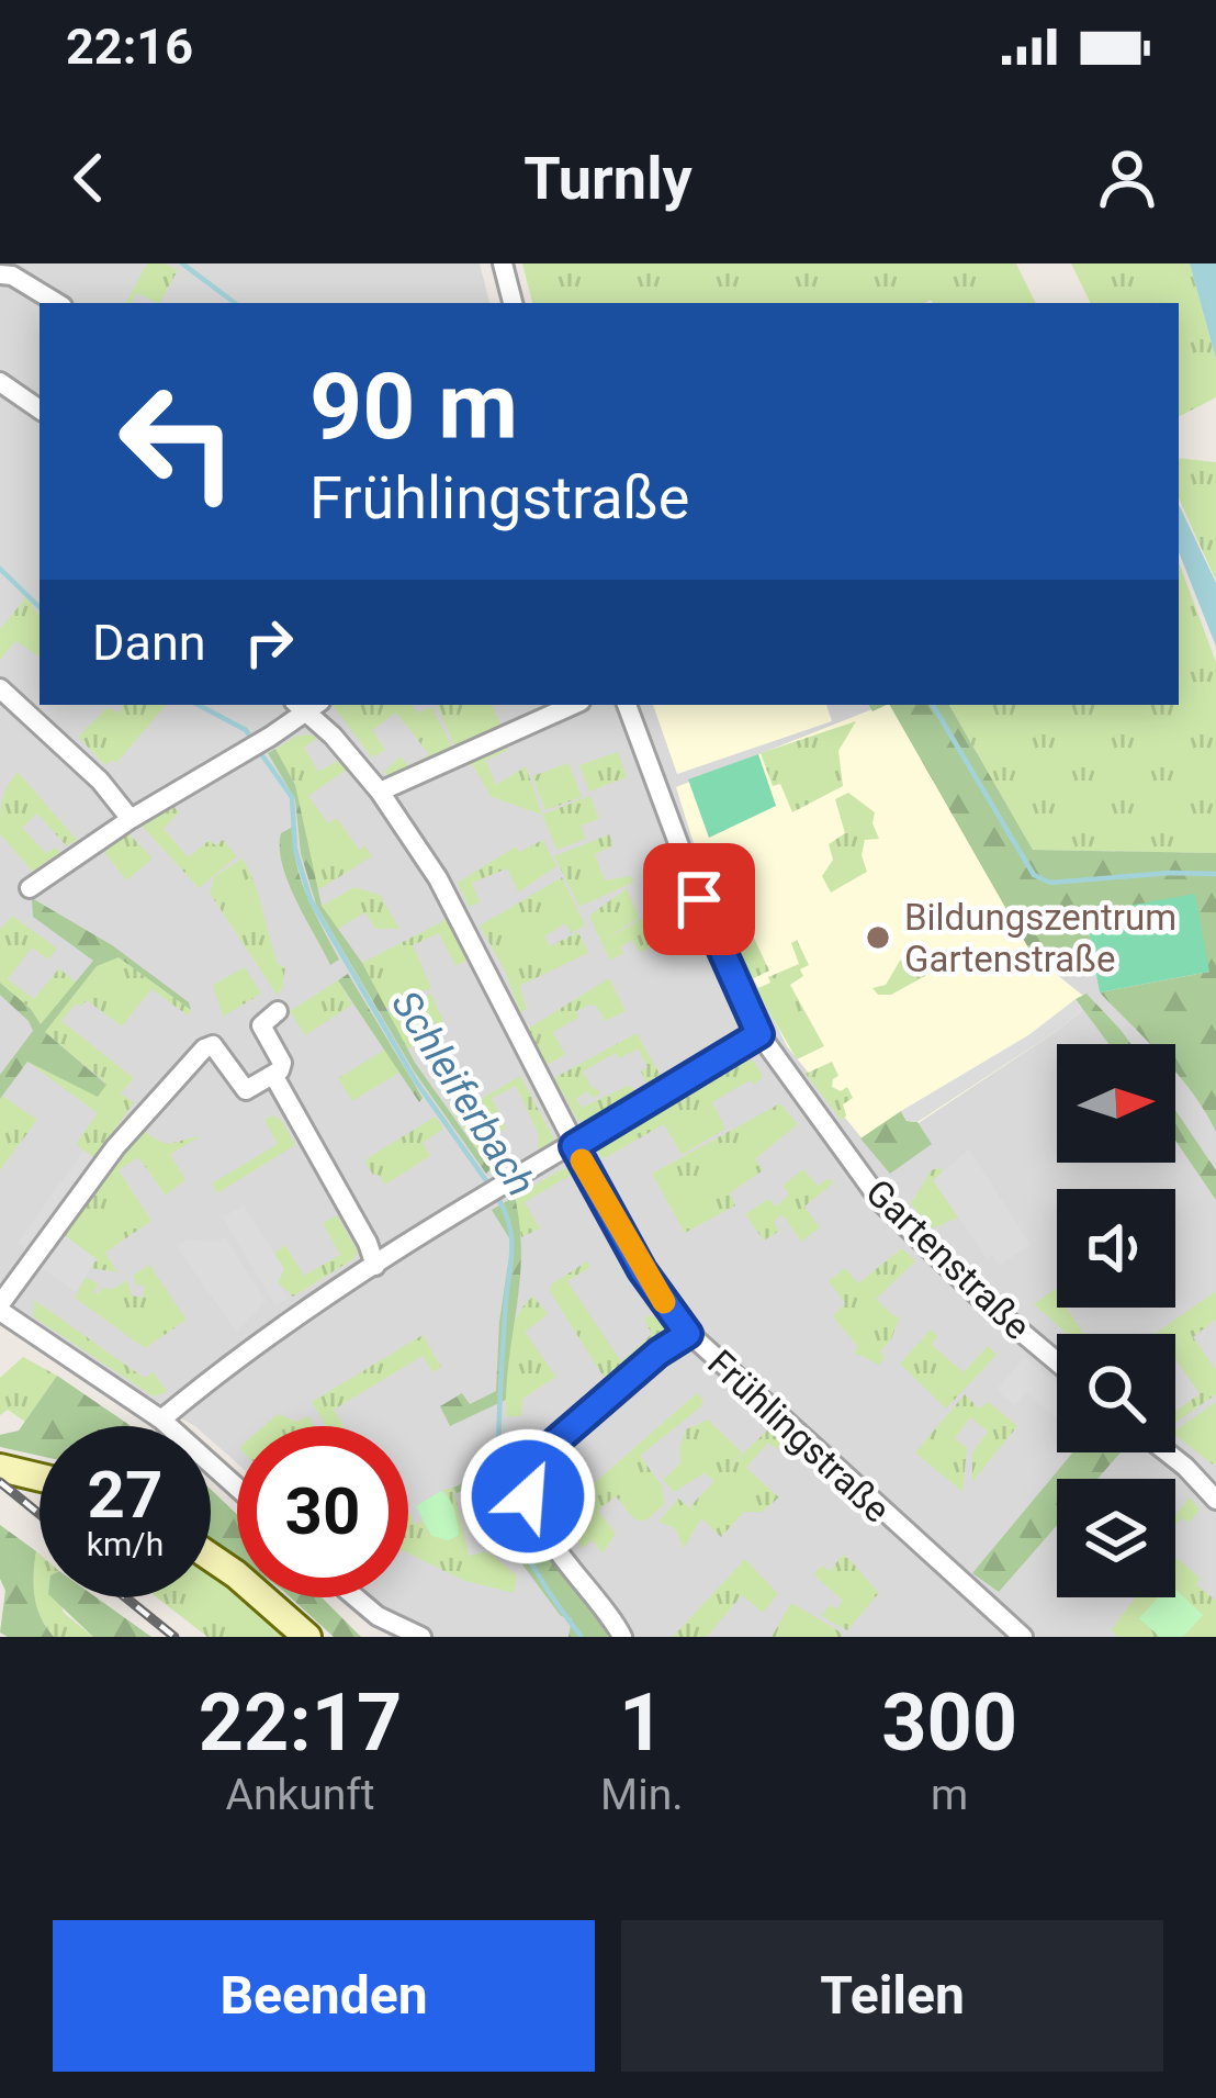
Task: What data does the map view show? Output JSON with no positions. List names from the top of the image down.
{
  "streets": {
    "street": ["Gartenstraße", "Frühlingstraße"]
  },
  "water": ["Schleiferbach"],
  "places": ["Bildungszentrum Gartenstraße"],
  "north": "right",
  "page": {
    "status": "22:16",
    "header": "Turnly",
    "turn": ["90 m", "Frühlingstraße"],
    "then": "Dann",
    "speed": "27 km/h",
    "limit": "30",
    "eta": [
      "22:17",
      "Ankunft",
      "1",
      "Min.",
      "300",
      "m"
    ],
    "buttons": ["Beenden", "Teilen"]
  }
}
